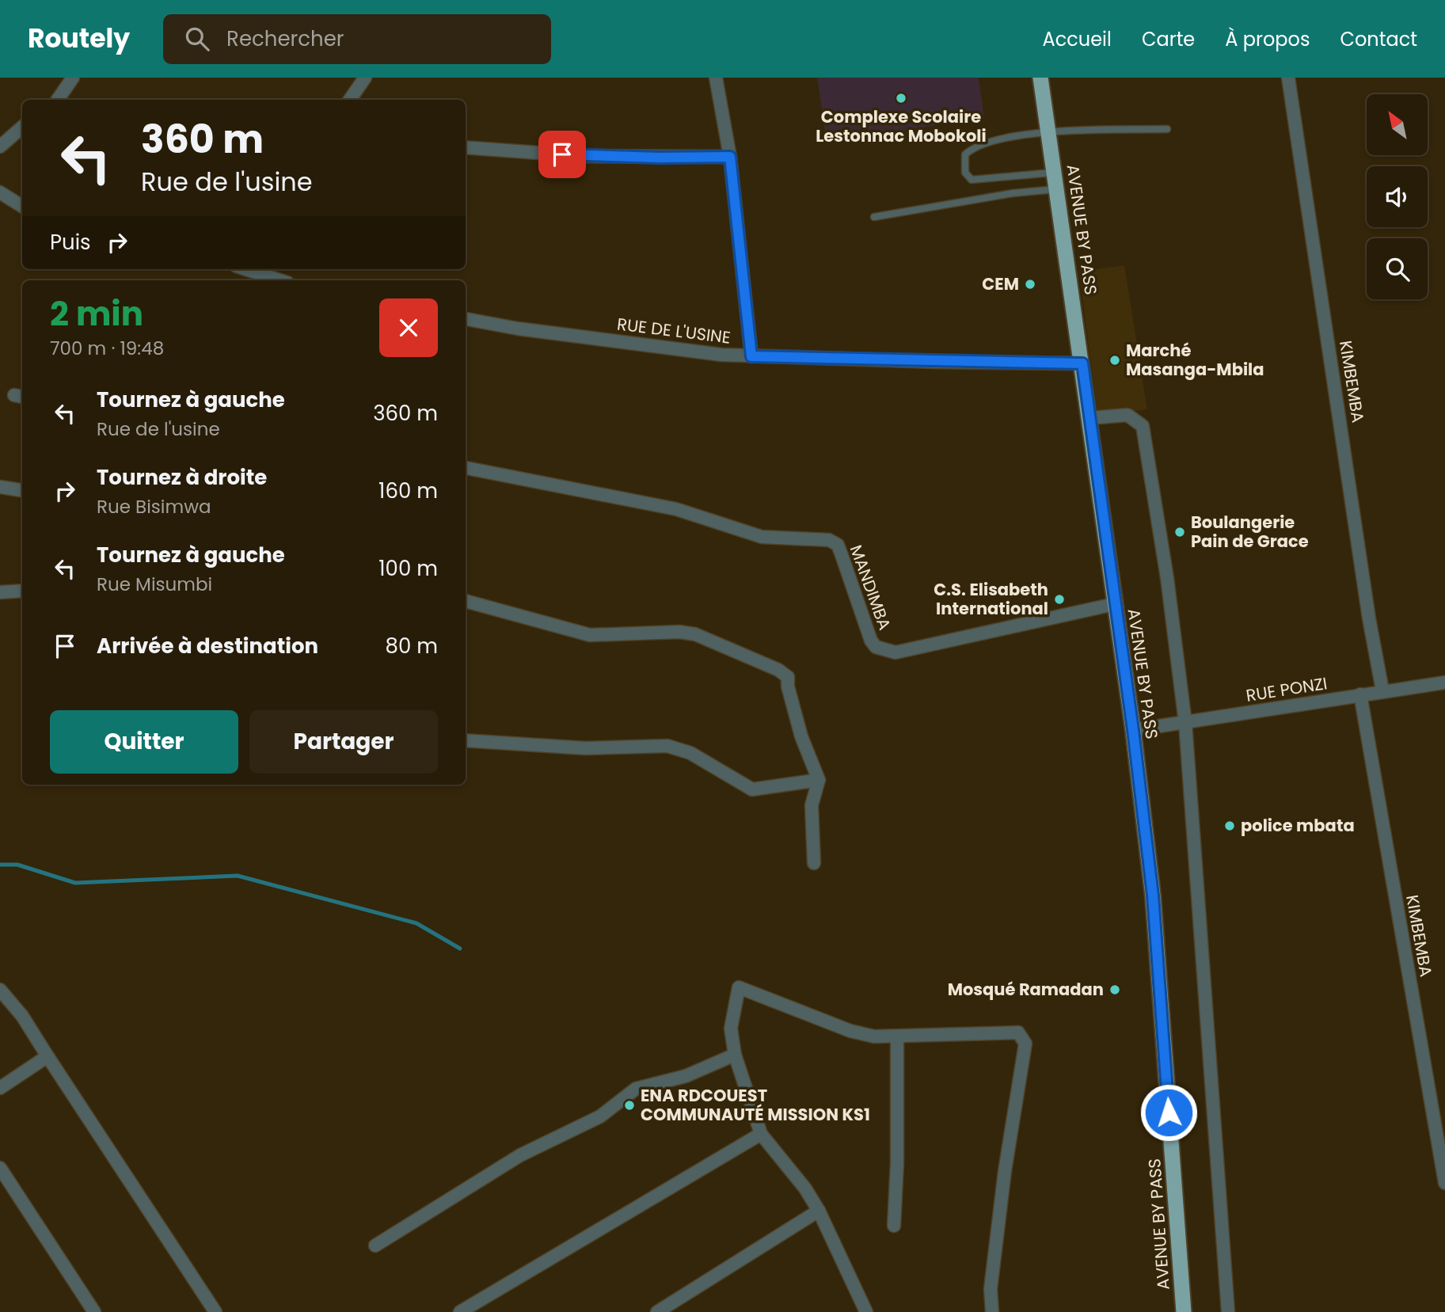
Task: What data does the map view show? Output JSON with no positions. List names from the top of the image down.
{
  "streets": {
    "highway": ["AVENUE BY PASS"],
    "street": [
      "RUE DE L'USINE",
      "KIMBEMBA",
      "MANDIMBA",
      "RUE PONZI"
    ]
  },
  "crossings": [
    ["AVENUE BY PASS", "RUE DE L'USINE"],
    ["AVENUE BY PASS", "MANDIMBA"],
    ["AVENUE BY PASS", "RUE PONZI"],
    ["KIMBEMBA", "RUE PONZI"]
  ],
  "places": [
    "Complexe Scolaire Lestonnac Mobokoli",
    "CEM",
    "Marché Masanga-Mbila",
    "Boulangerie Pain de Grace",
    "C.S. Elisabeth International",
    "police mbata",
    "Mosqué Ramadan",
    "ENA RDCOUEST COMMUNAUTÉ MISSION KS1"
  ],
  "north": "top left",
  "page": {
    "header": "Routely",
    "search": "Rechercher",
    "nav": [
      "Accueil",
      "Carte",
      "À propos",
      "Contact"
    ],
    "turn": ["360 m", "Rue de l'usine"],
    "then": "Puis",
    "heading": ["2 min", "700 m · 19:48"],
    "list": [
      {
        "name": "Tournez à gauche",
        "note": "Rue de l'usine",
        "value": "360 m"
      },
      {
        "name": "Tournez à droite",
        "note": "Rue Bisimwa",
        "value": "160 m"
      },
      {
        "name": "Tournez à gauche",
        "note": "Rue Misumbi",
        "value": "100 m"
      },
      {
        "name": "Arrivée à destination",
        "value": "80 m"
      }
    ],
    "buttons": ["Quitter", "Partager"]
  }
}
